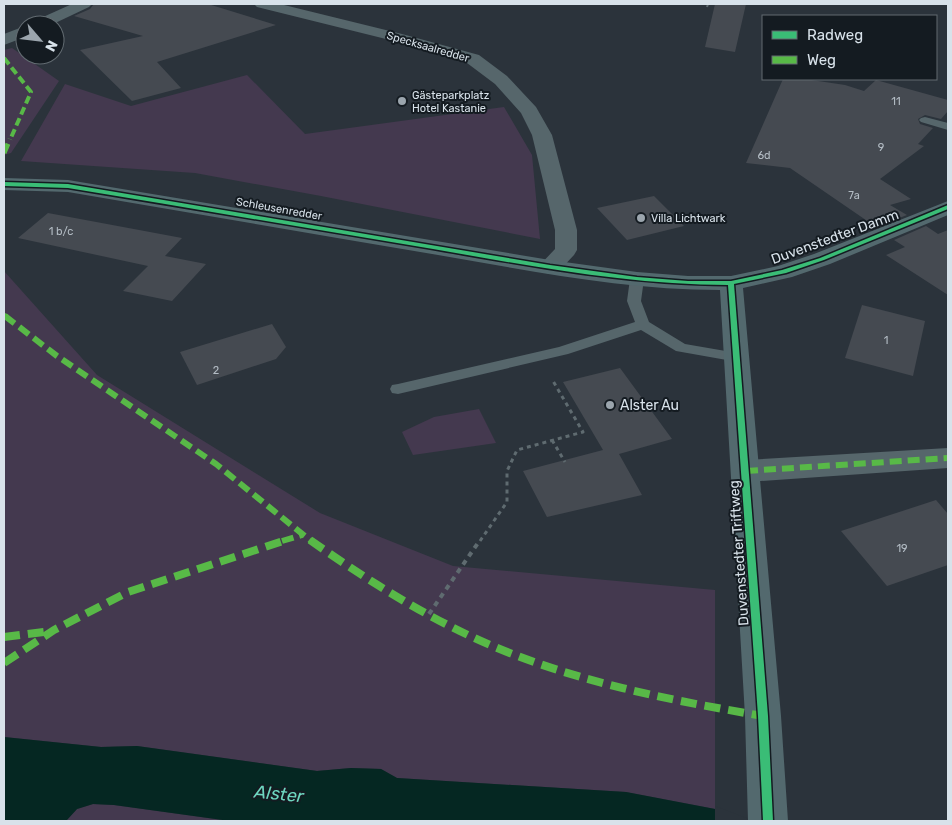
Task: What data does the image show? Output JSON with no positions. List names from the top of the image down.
{
  "streets": {
    "street": [
      "Specksaalredder",
      "Schleusenredder",
      "Duvenstedter Damm",
      "Duvenstedter Triftweg"
    ]
  },
  "crossings": [
    ["Specksaalredder", "Schleusenredder"],
    ["Specksaalredder", "Duvenstedter Damm"],
    ["Schleusenredder", "Duvenstedter Damm"],
    ["Duvenstedter Damm", "Duvenstedter Triftweg"]
  ],
  "water": ["Alster"],
  "places": ["Gästeparkplatz Hotel Kastanie", "Villa Lichtwark", "Alster Au"],
  "house_numbers": [
    "11",
    "9",
    "6d",
    "7a",
    "1 b/c",
    "1",
    "2",
    "19"
  ],
  "legend": ["Radweg", "Weg"],
  "north": "bottom right"
}
